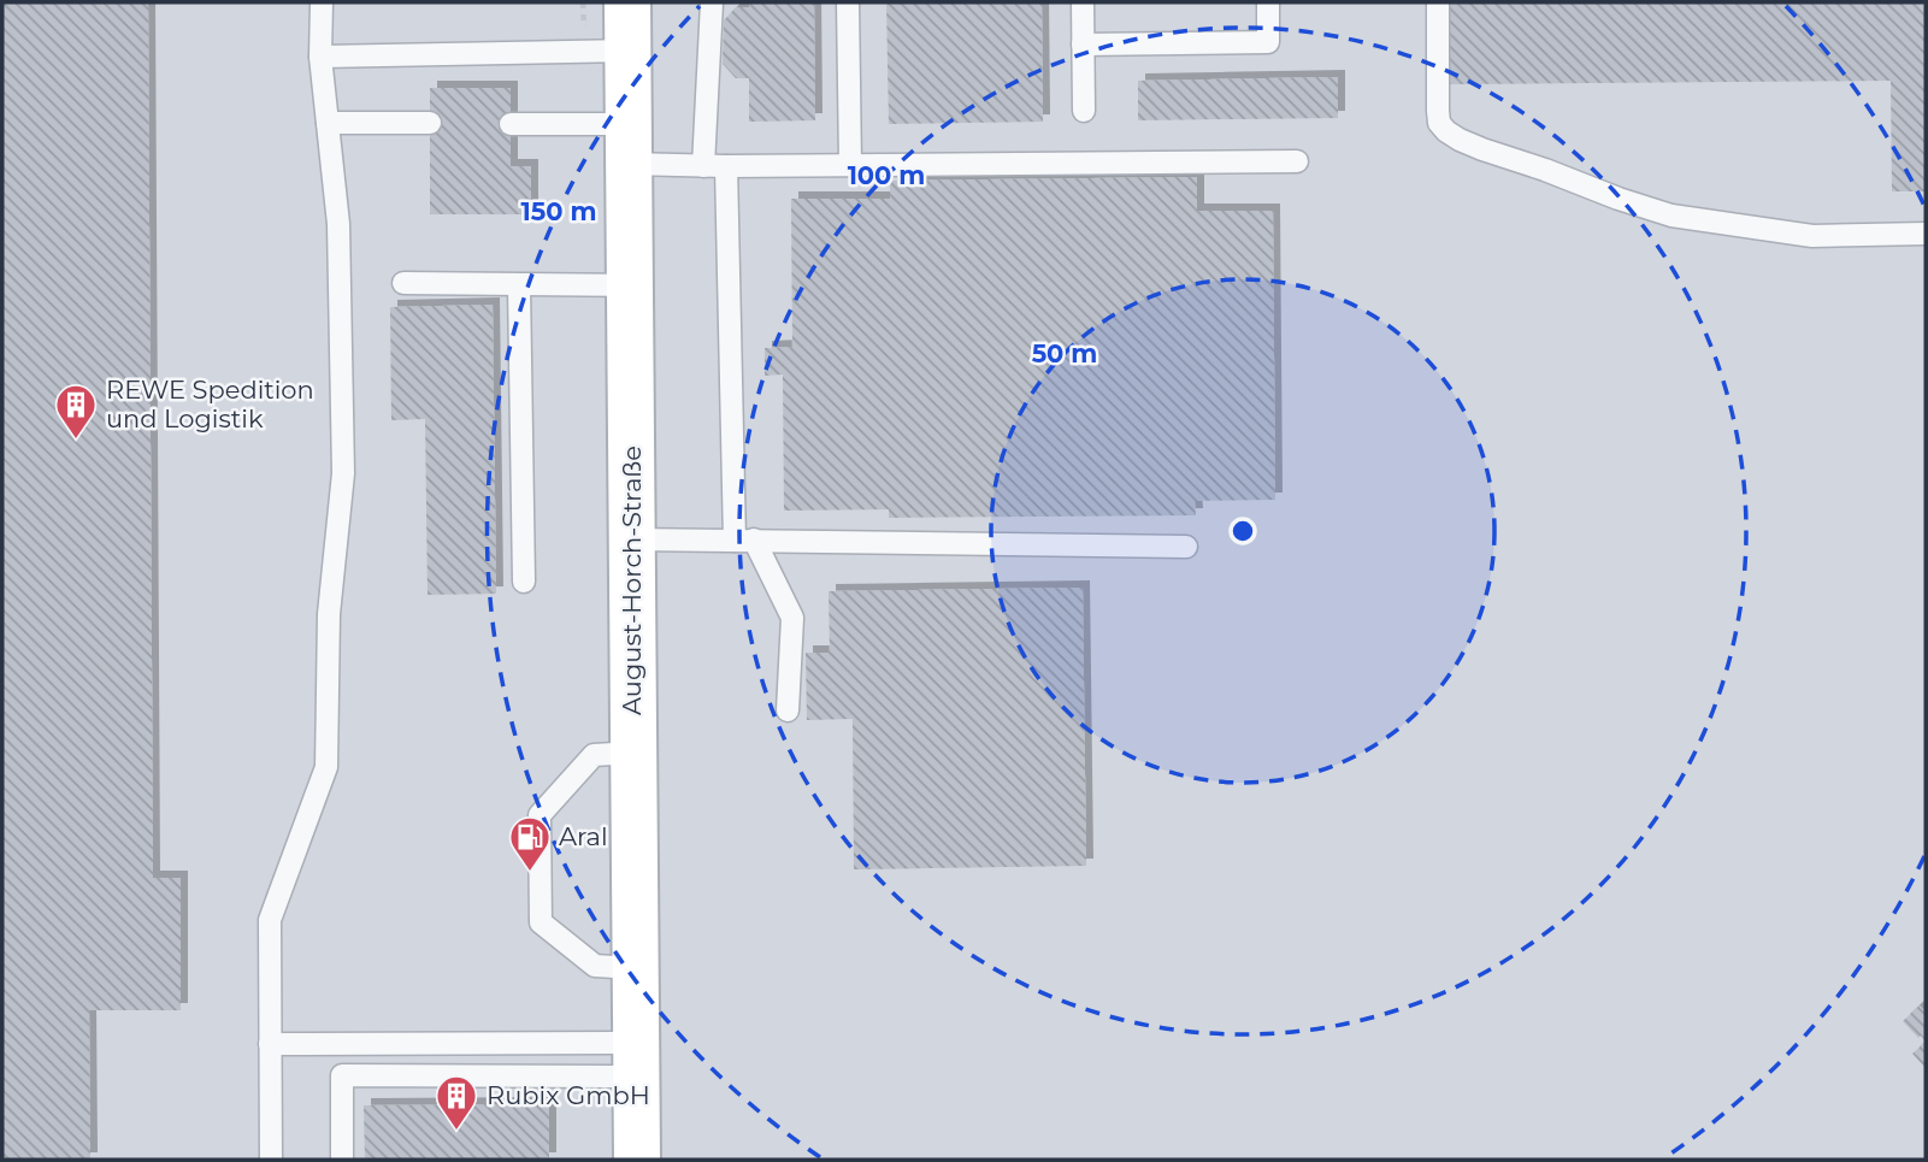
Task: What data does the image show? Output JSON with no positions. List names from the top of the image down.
{
  "streets": {
    "main road": ["August-Horch-Straße"]
  },
  "places": {
    "building": ["REWE Spedition und Logistik", "Rubix GmbH"],
    "fuel station": ["Aral"]
  },
  "rings": ["100 m", "150 m", "50 m"]
}
